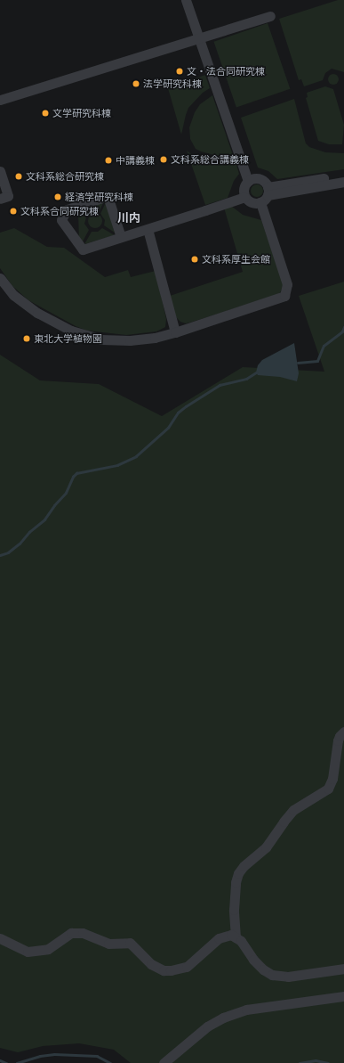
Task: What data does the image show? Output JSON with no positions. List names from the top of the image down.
{
  "districts": ["川内"],
  "places": [
    "文・法合同研究棟",
    "法学研究科棟",
    "文学研究科棟",
    "文科系総合講義棟",
    "中講義棟",
    "文科系総合研究棟",
    "経済学研究科棟",
    "文科系合同研究棟",
    "文科系厚生会館",
    "東北大学植物園"
  ]
}
